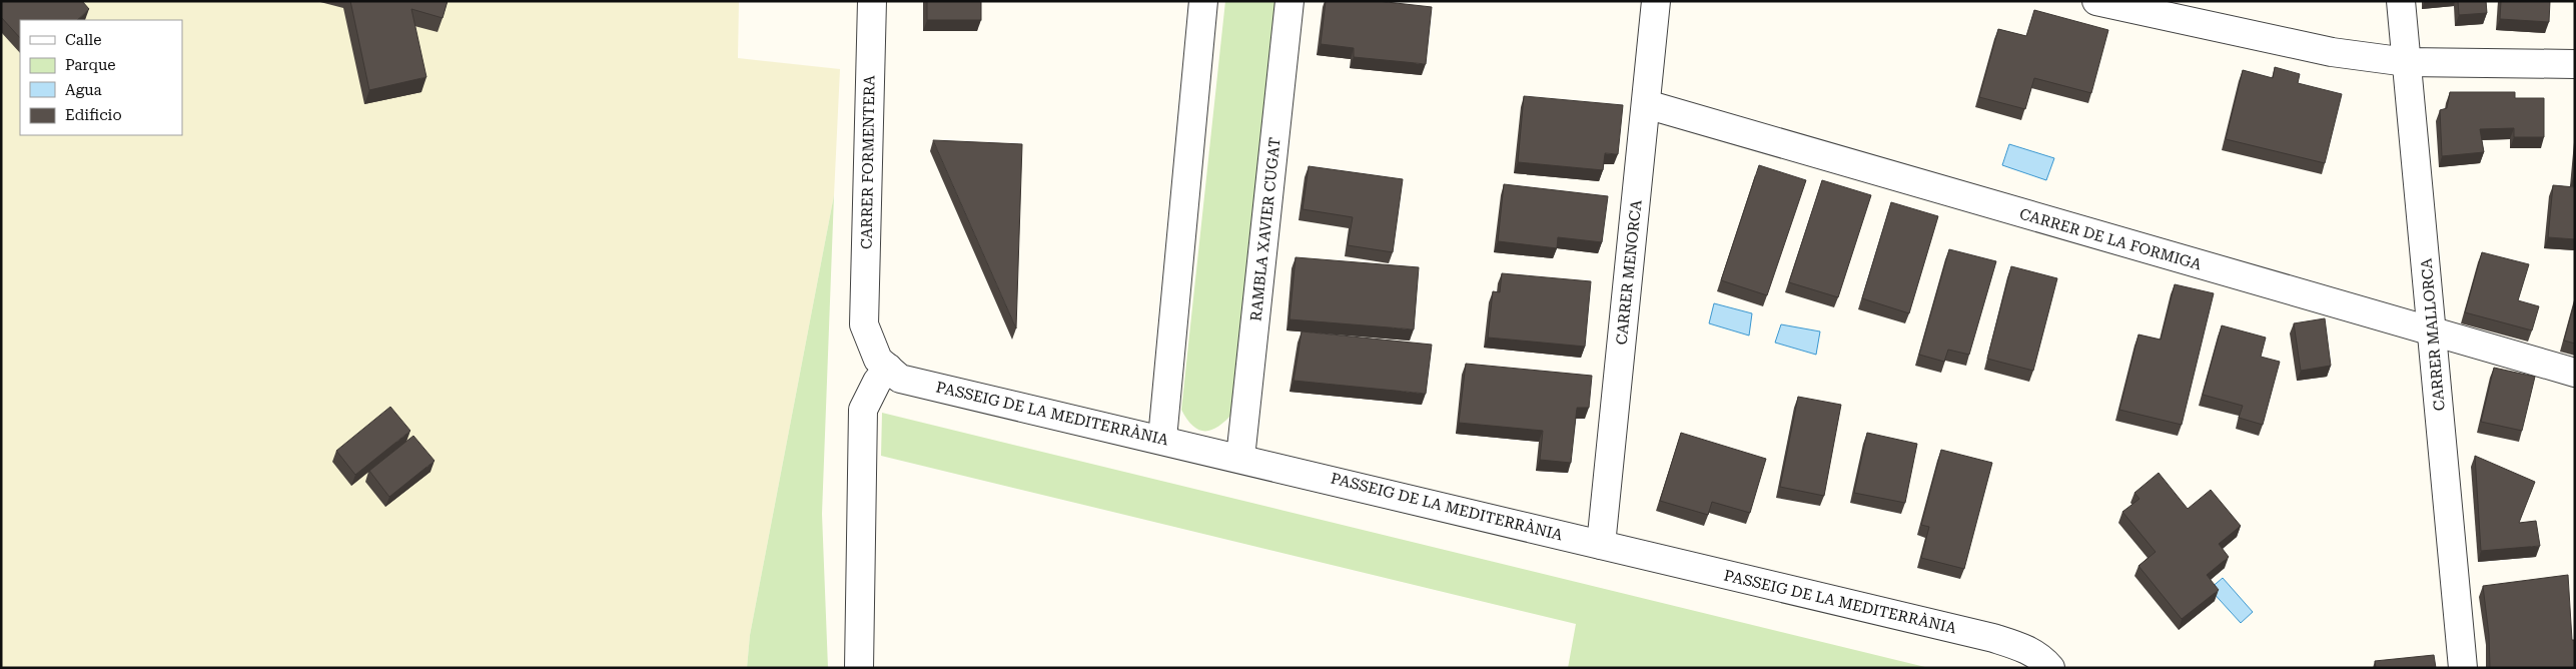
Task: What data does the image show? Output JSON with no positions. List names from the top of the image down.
{
  "streets": {
    "street": [
      "CARRER FORMENTERA",
      "RAMBLA XAVIER CUGAT",
      "CARRER DE LA FORMIGA",
      "CARRER MENORCA",
      "CARRER MALLORCA",
      "PASSEIG DE LA MEDITERRÀNIA"
    ]
  },
  "crossings": [
    ["CARRER FORMENTERA", "PASSEIG DE LA MEDITERRÀNIA"],
    ["RAMBLA XAVIER CUGAT", "PASSEIG DE LA MEDITERRÀNIA"],
    ["CARRER DE LA FORMIGA", "CARRER MENORCA"],
    ["CARRER DE LA FORMIGA", "CARRER MALLORCA"],
    ["CARRER MENORCA", "PASSEIG DE LA MEDITERRÀNIA"]
  ],
  "legend": [
    "Calle",
    "Parque",
    "Agua",
    "Edificio"
  ]
}
